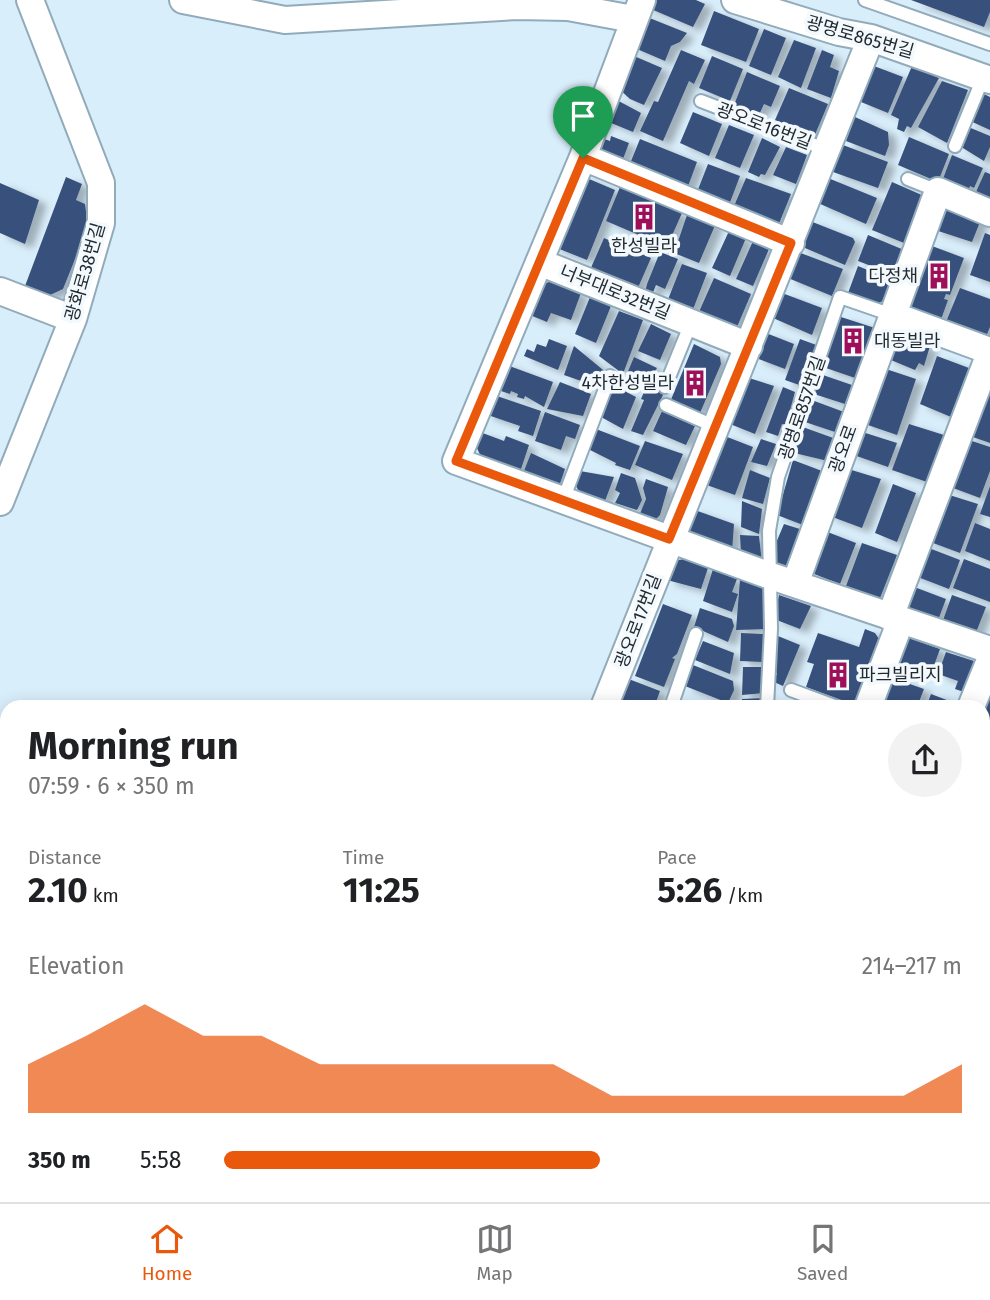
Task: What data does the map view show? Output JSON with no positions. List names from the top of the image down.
{
  "streets": {
    "street": [
      "광명로865번길",
      "광오로16번길",
      "광화로38번길",
      "너부대로32번길",
      "광명로857번길",
      "광오로",
      "광오로17번길"
    ]
  },
  "crossings": [
    ["광명로865번길", "광오로16번길"],
    ["광오로16번길", "너부대로32번길"],
    ["광오로16번길", "광오로17번길"],
    ["광명로857번길", "광오로"]
  ],
  "places": {
    "building": [
      "한성빌라",
      "다정채",
      "대동빌라",
      "4차한성빌라",
      "파크빌리지"
    ]
  },
  "page": {
    "heading": ["Morning run", "07:59 · 6 × 350 m"],
    "stats": [
      ["Distance", "2.10 km"],
      ["Time", "11:25"],
      ["Pace", "5:26 /km"]
    ],
    "chart": ["Elevation", "214–217 m"],
    "list": [
      {
        "name": "350 m",
        "note": "5:58"
      }
    ],
    "tabs": ["Home", "Map", "Saved"]
  }
}
